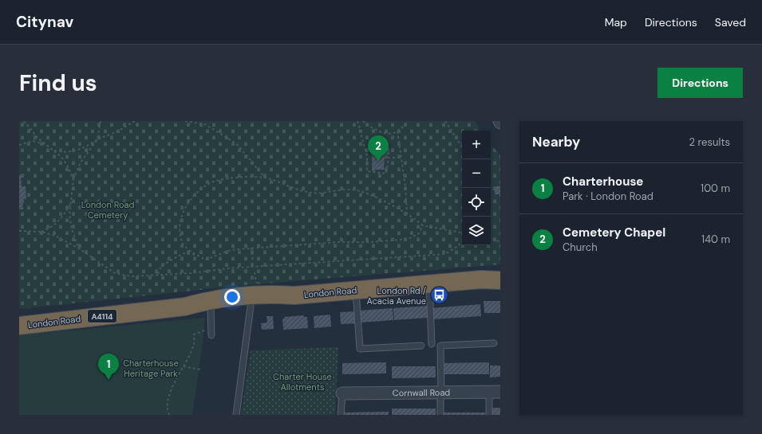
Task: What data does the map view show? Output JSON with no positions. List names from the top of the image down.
{
  "streets": {
    "highway": ["London Road", "A4114"],
    "street": ["Cornwall Road"]
  },
  "parks": ["London Road Cemetery", "Charterhouse Heritage Park", "Charter House Allotments"],
  "places": {
    "bus stop": ["London Rd / Acacia Avenue"]
  },
  "page": {
    "header": "Citynav",
    "nav": ["Map", "Directions", "Saved"],
    "buttons": "Directions",
    "title": "Find us",
    "heading": ["Nearby", "2 results"],
    "map_buttons": ["+", "−"],
    "pins": ["2", "1"],
    "list": [
      {
        "mark": "1",
        "name": "Charterhouse",
        "note": "Park · London Road",
        "value": "100 m"
      },
      {
        "mark": "2",
        "name": "Cemetery Chapel",
        "note": "Church",
        "value": "140 m"
      }
    ]
  }
}
